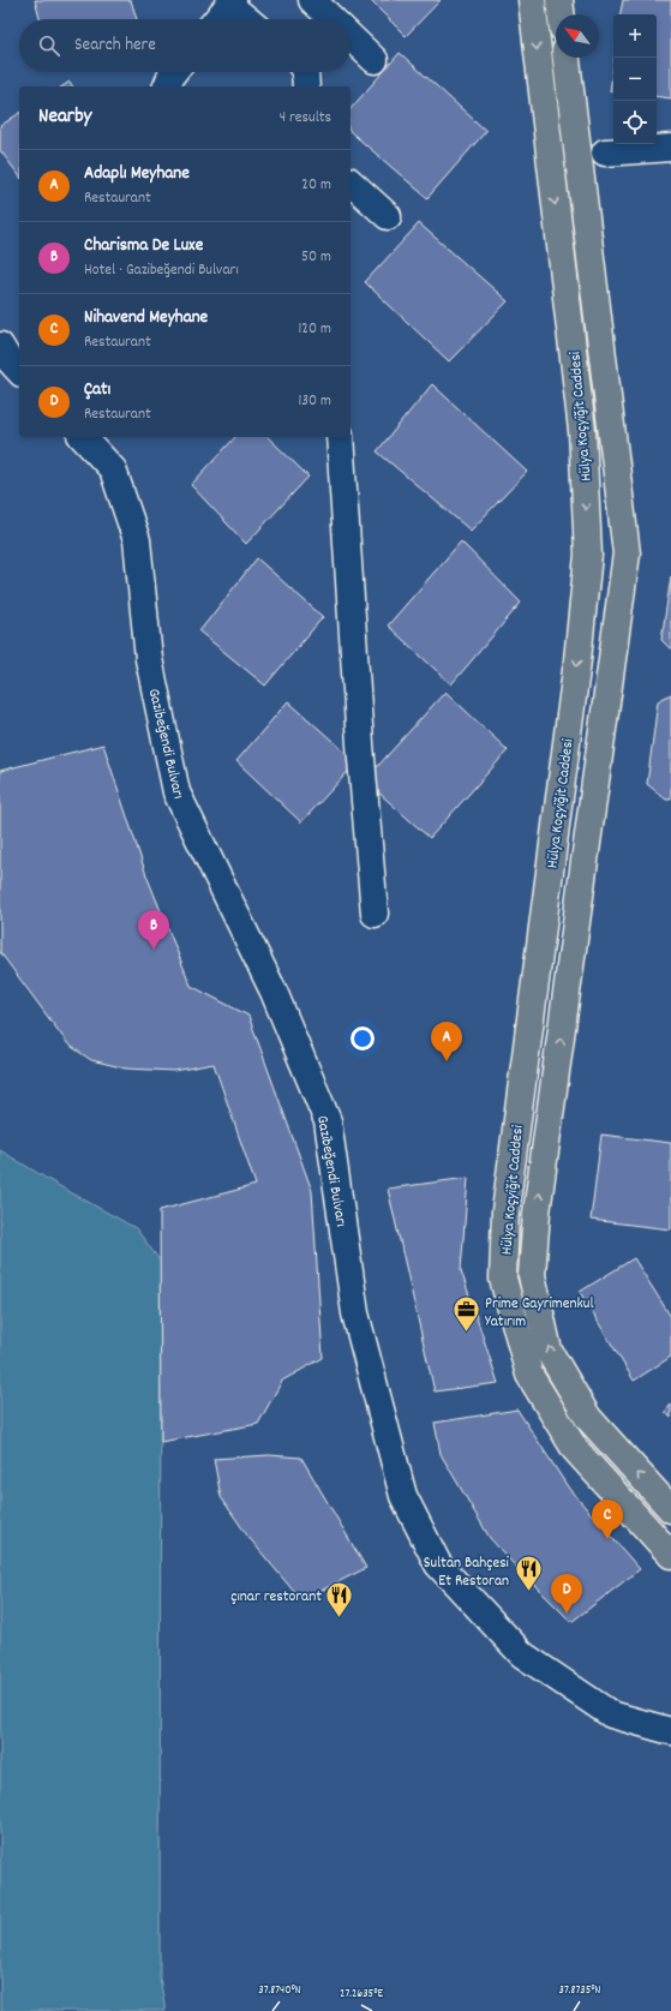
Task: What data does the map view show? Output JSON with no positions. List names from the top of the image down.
{
  "streets": {
    "main road": ["Hülya Koçyiğit Caddesi"],
    "street": ["Gazibeğendi Bulvarı"]
  },
  "places": {
    "office": ["Prime Gayrimenkul Yatırım"],
    "restaurant": ["Sultan Bahçesi Et Restoran", "çınar restorant"]
  },
  "north": "top left",
  "page": {
    "map_buttons": ["+", "−"],
    "search": "Search here",
    "heading": ["Nearby", "4 results"],
    "list": [
      {
        "mark": "A",
        "name": "Adaplı Meyhane",
        "note": "Restaurant",
        "value": "20 m"
      },
      {
        "mark": "B",
        "name": "Charisma De Luxe",
        "note": "Hotel · Gazibeğendi Bulvarı",
        "value": "50 m"
      },
      {
        "mark": "C",
        "name": "Nihavend Meyhane",
        "note": "Restaurant",
        "value": "120 m"
      },
      {
        "mark": "D",
        "name": "Çatı",
        "note": "Restaurant",
        "value": "130 m"
      }
    ],
    "pins": [
      "B",
      "A",
      "C",
      "D"
    ]
  },
  "coordinates": ["37.8740°N", "37.8735°N", "27.2635°E"]
}
